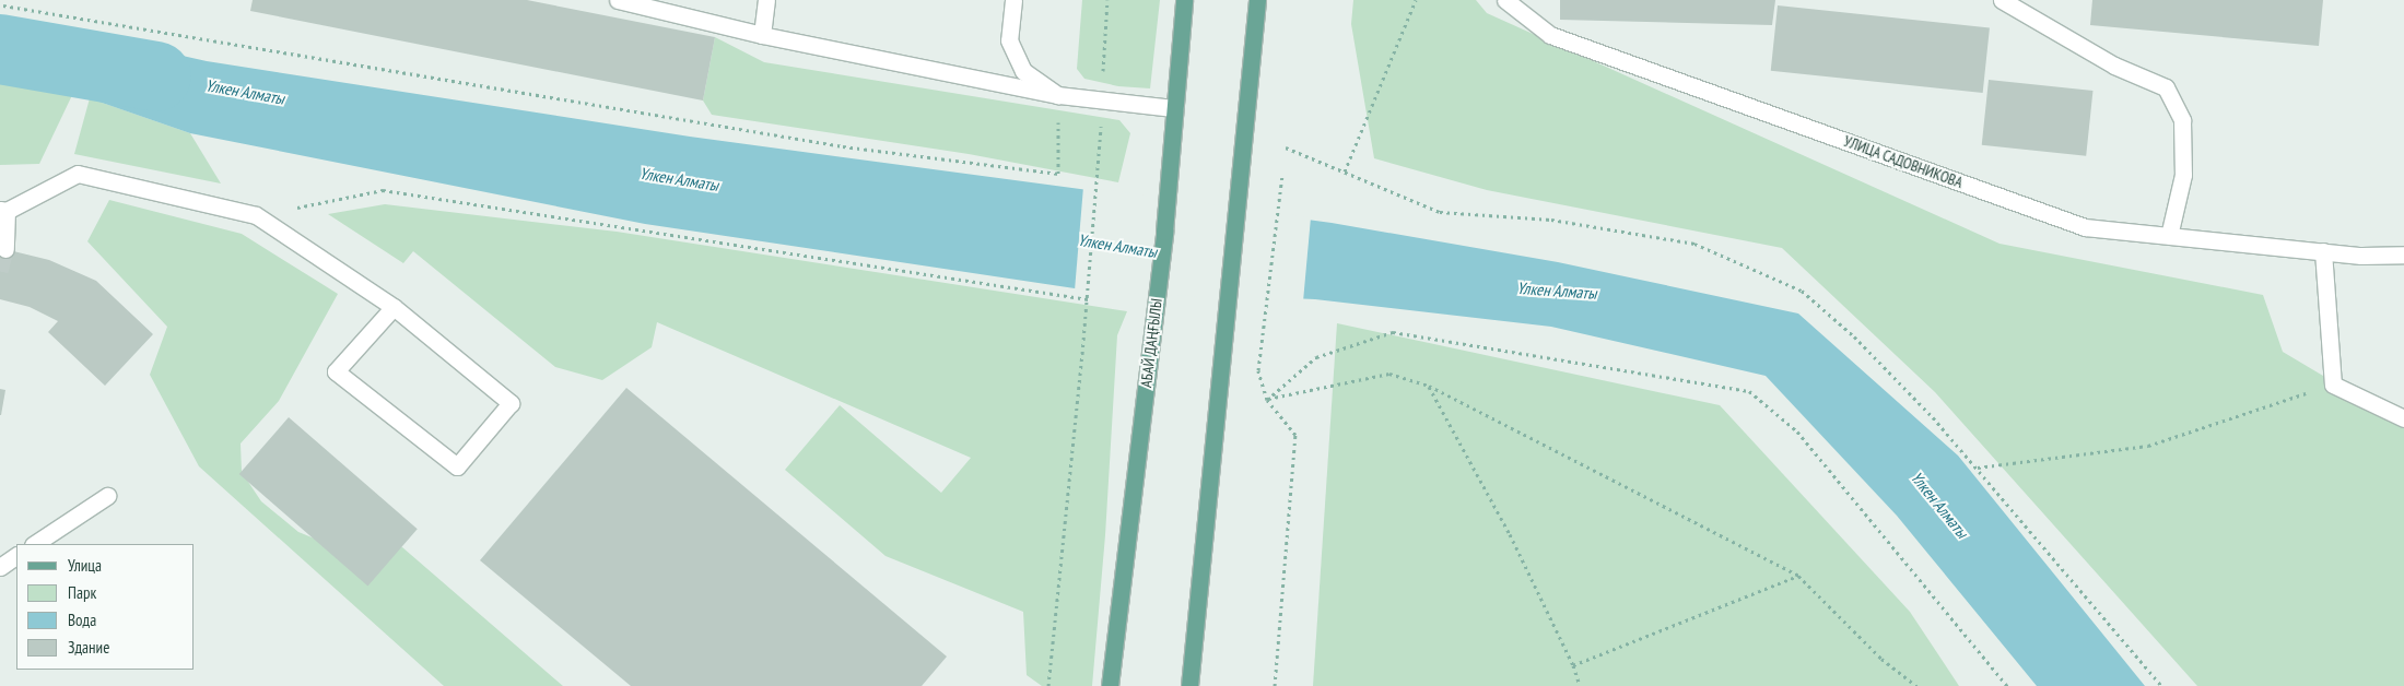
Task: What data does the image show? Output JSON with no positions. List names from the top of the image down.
{
  "streets": {
    "main road": ["АБАЙ ДАҢҒЫЛЫ"],
    "street": ["УЛИЦА САДОВНИКОВА"]
  },
  "water": ["Үлкен Алматы"],
  "legend": [
    "Улица",
    "Парк",
    "Вода",
    "Здание"
  ]
}
